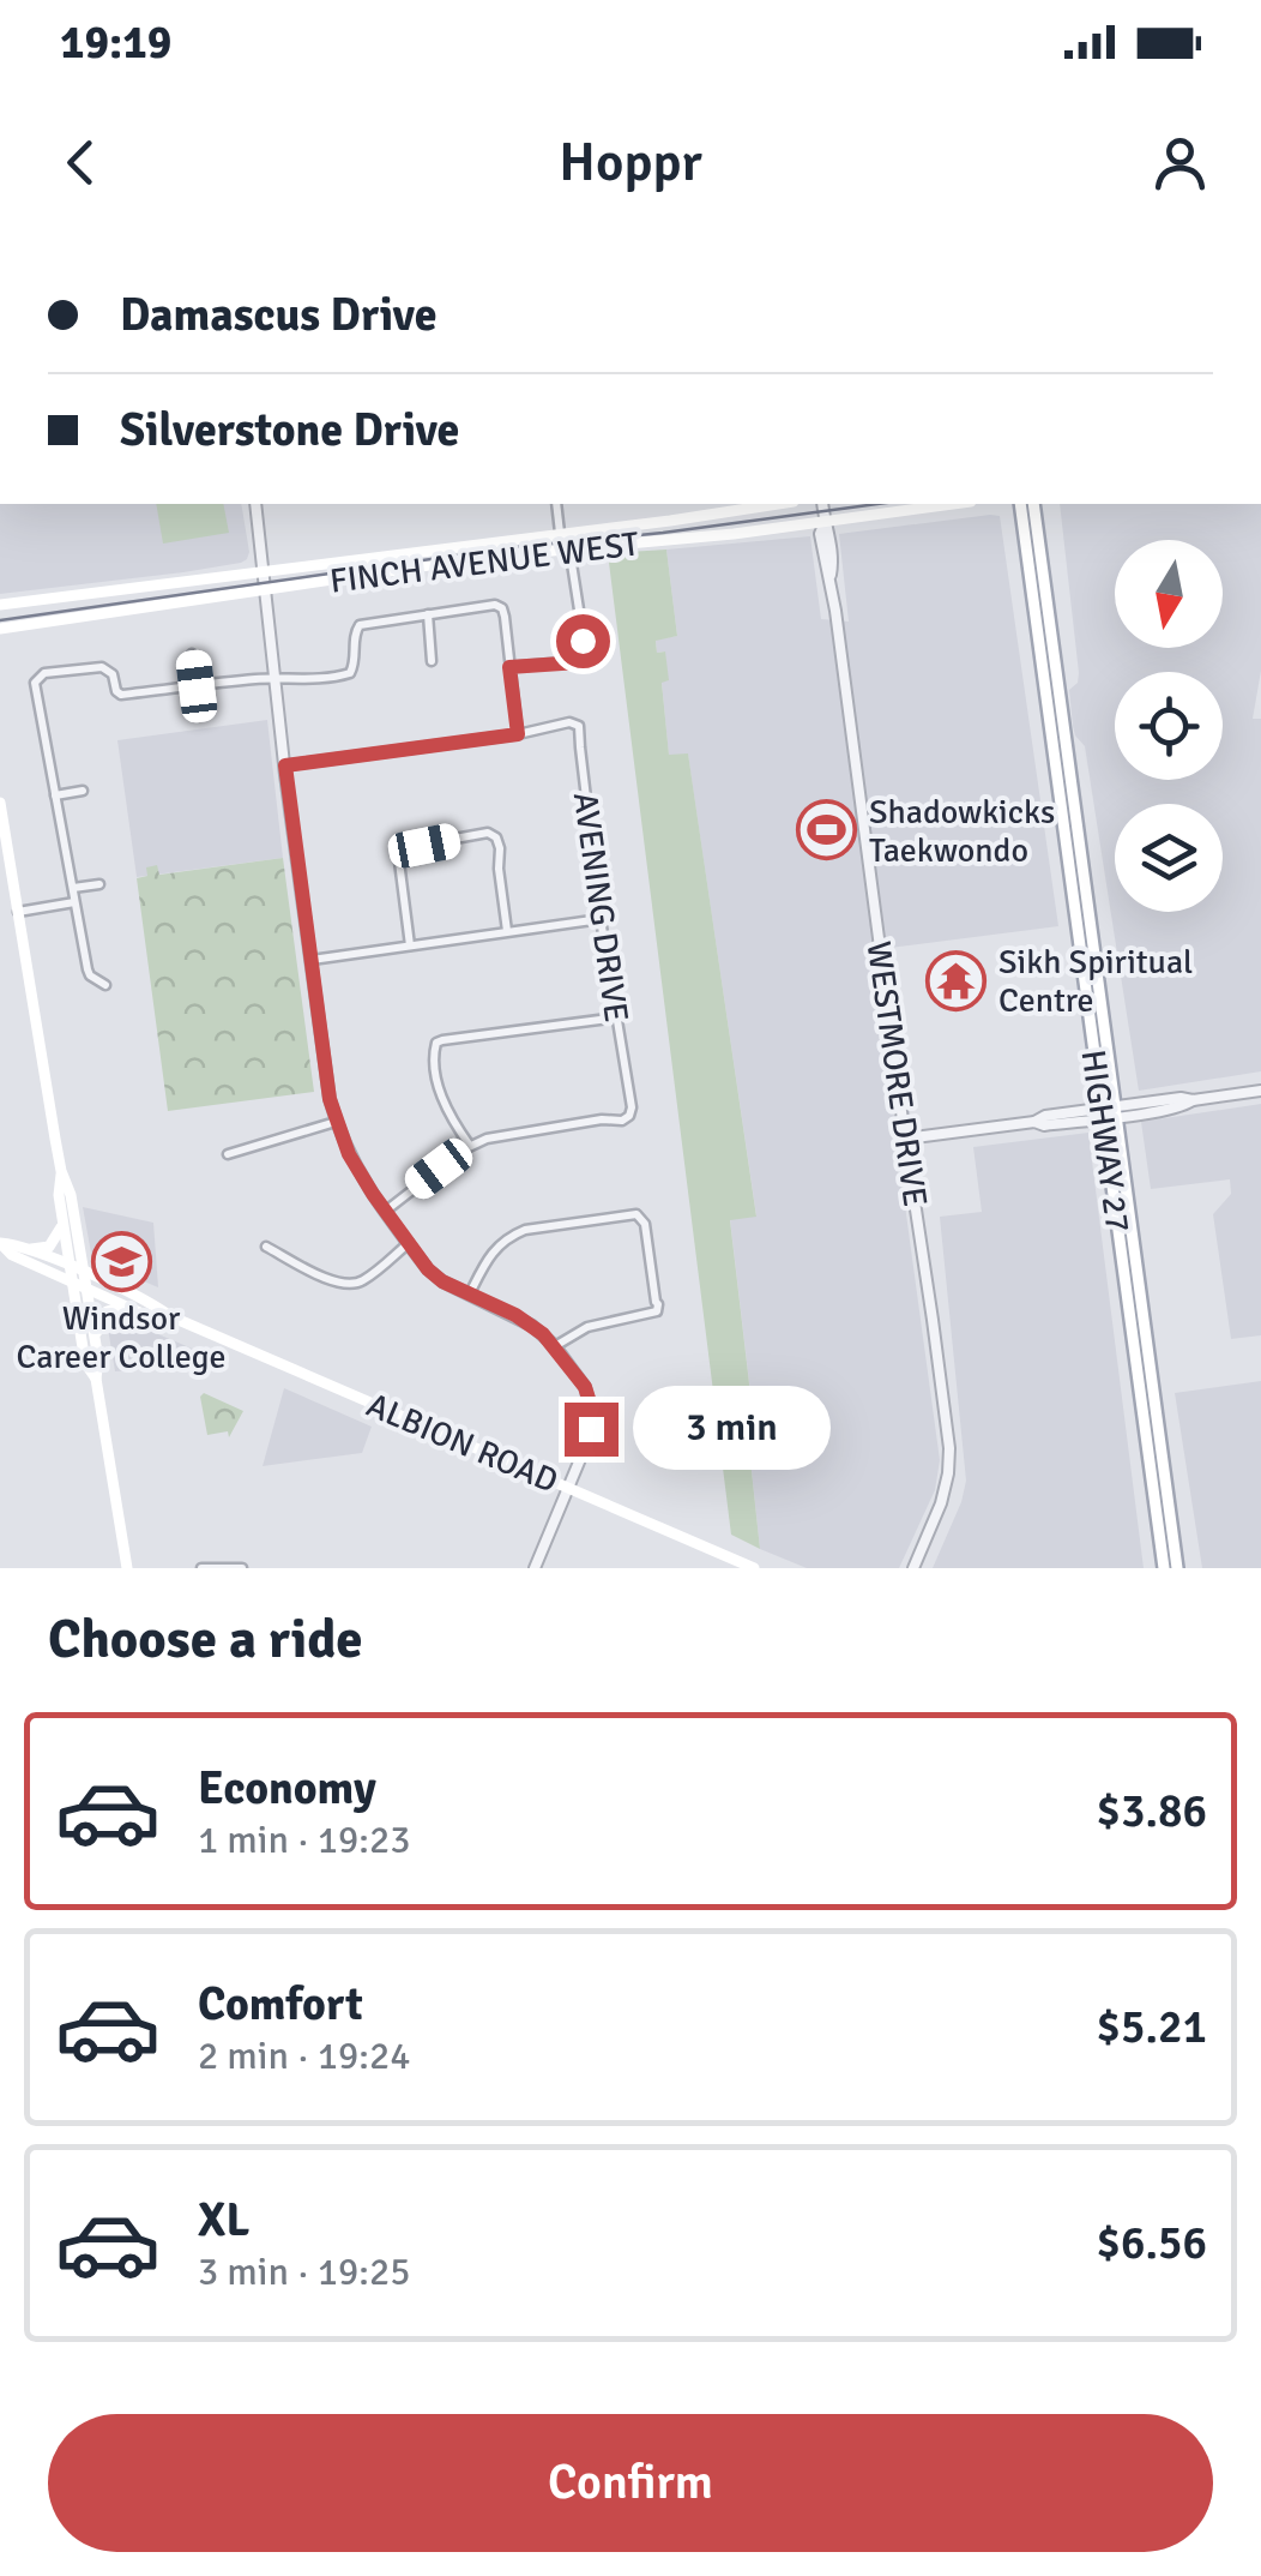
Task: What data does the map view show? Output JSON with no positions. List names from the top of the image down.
{
  "streets": {
    "main road": ["FINCH AVENUE WEST", "HIGHWAY 27", "ALBION ROAD"],
    "street": ["AVENING DRIVE", "WESTMORE DRIVE"]
  },
  "crossings": [
    ["FINCH AVENUE WEST", "WESTMORE DRIVE"]
  ],
  "places": {
    "sports": ["Shadowkicks Taekwondo"],
    "temple": ["Sikh Spiritual Centre"],
    "school or university": ["Windsor Career College"]
  },
  "north": "bottom",
  "page": {
    "status": "19:19",
    "header": "Hoppr",
    "banner": ["Damascus Drive", "Silverstone Drive"],
    "bubble": "3 min",
    "heading": "Choose a ride",
    "list": [
      {
        "name": "Economy",
        "note": "1 min · 19:23",
        "value": "$3.86"
      },
      {
        "name": "Comfort",
        "note": "2 min · 19:24",
        "value": "$5.21"
      },
      {
        "name": "XL",
        "note": "3 min · 19:25",
        "value": "$6.56"
      }
    ],
    "buttons": "Confirm"
  }
}
